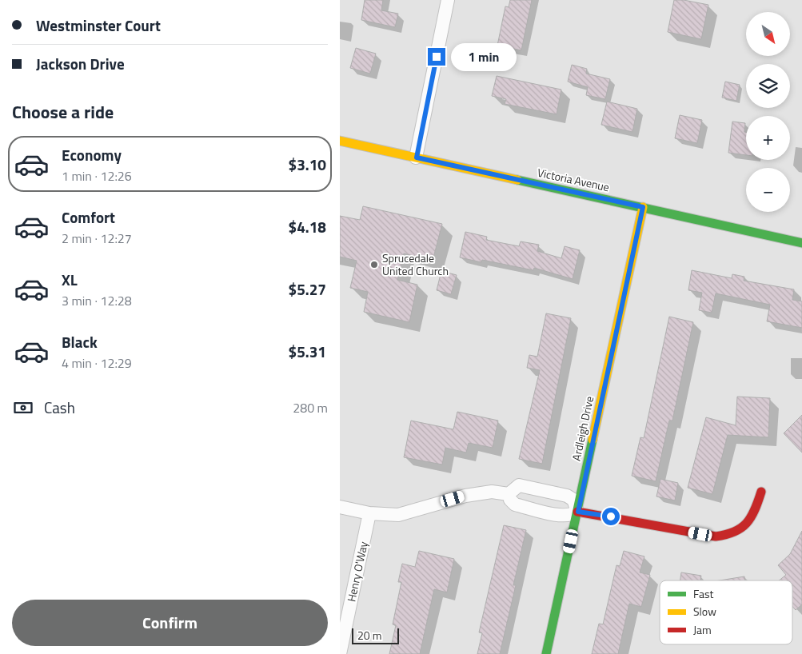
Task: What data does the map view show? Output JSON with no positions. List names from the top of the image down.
{
  "streets": {
    "street": ["Victoria Avenue", "Ardleigh Drive", "Henry O'Way"]
  },
  "crossings": [
    ["Victoria Avenue", "Ardleigh Drive"]
  ],
  "places": ["Sprucedale United Church"],
  "legend": ["Fast", "Slow", "Jam"],
  "scale_bar": "20 m",
  "north": "bottom right",
  "page": {
    "banner": ["Westminster Court", "Jackson Drive"],
    "map_buttons": ["+", "−"],
    "bubble": "1 min",
    "heading": "Choose a ride",
    "list": [
      {
        "name": "Economy",
        "note": "1 min · 12:26",
        "value": "$3.10"
      },
      {
        "name": "Comfort",
        "note": "2 min · 12:27",
        "value": "$4.18"
      },
      {
        "name": "XL",
        "note": "3 min · 12:28",
        "value": "$5.27"
      },
      {
        "name": "Black",
        "note": "4 min · 12:29",
        "value": "$5.31"
      }
    ],
    "pay": ["Cash", "280 m"],
    "buttons": "Confirm",
    "scale": "20 m"
  }
}
